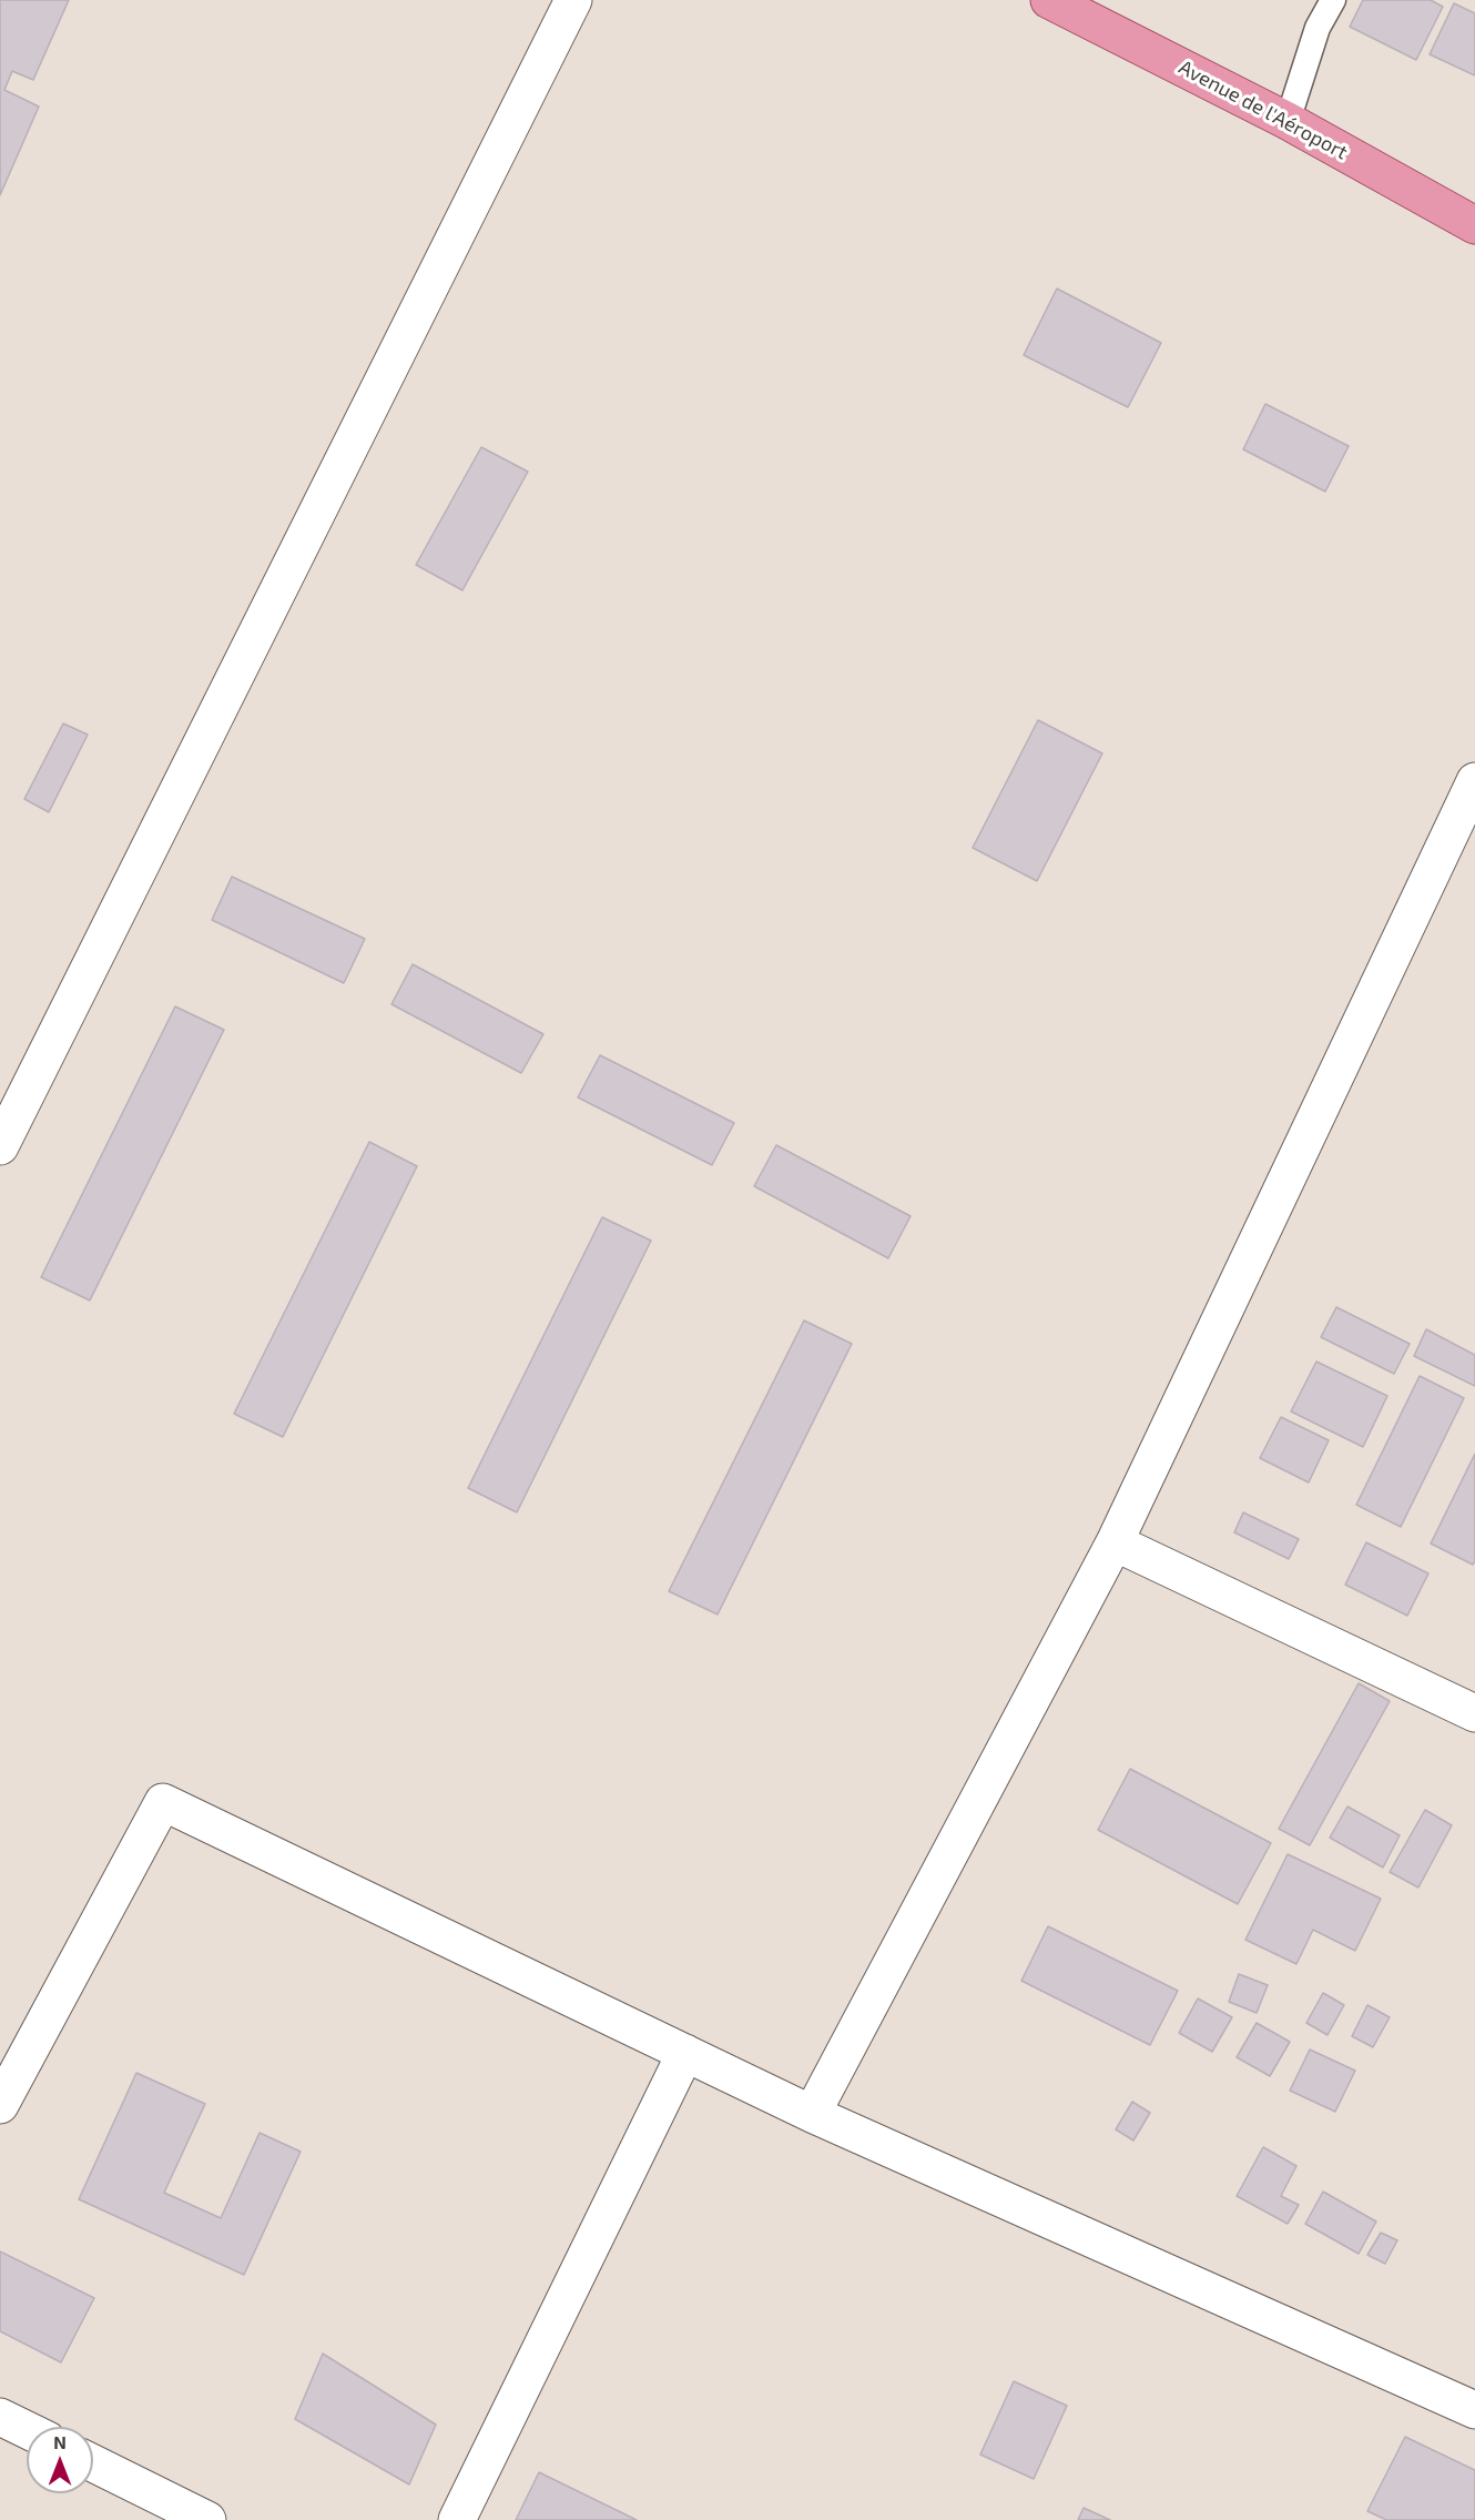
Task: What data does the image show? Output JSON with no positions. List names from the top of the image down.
{
  "streets": {
    "main road": ["Avenue de l'Aéroport"]
  },
  "north": "top"
}
